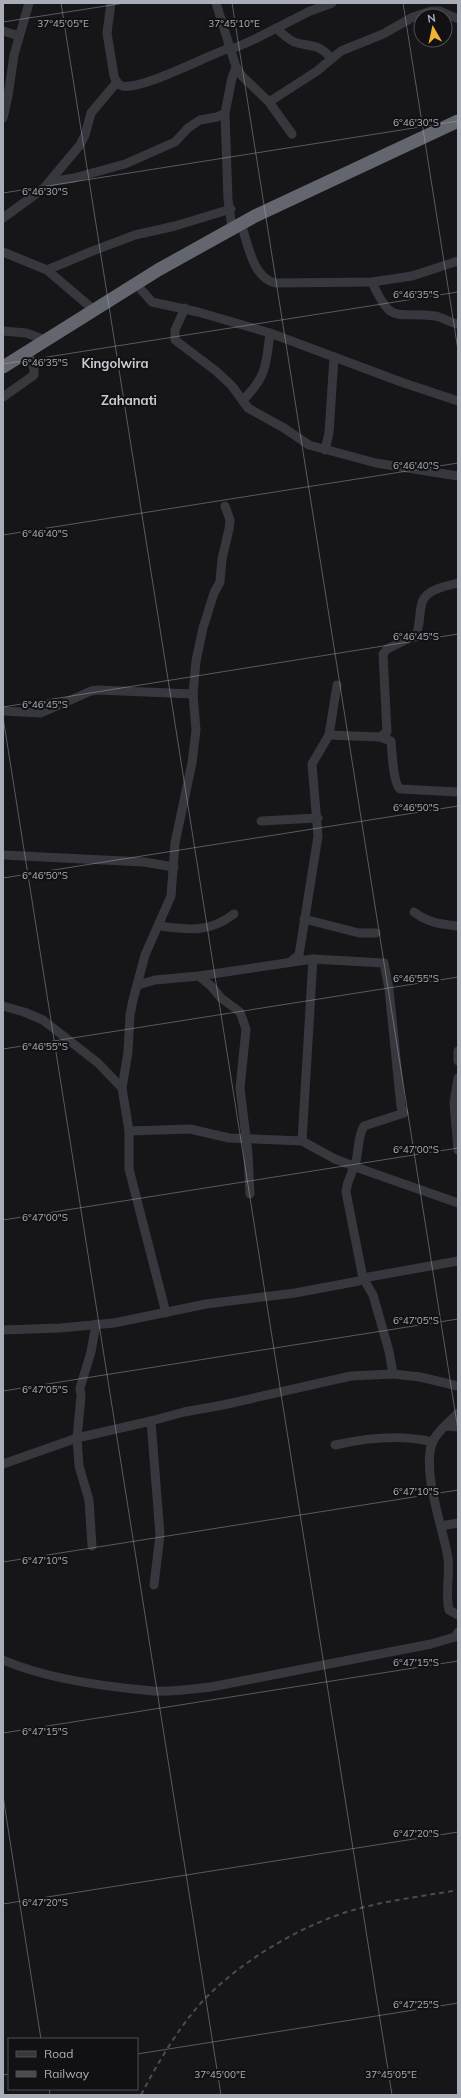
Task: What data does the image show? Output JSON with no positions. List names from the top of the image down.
{
  "districts": ["Kingolwira", "Zahanati"],
  "legend": ["Road", "Railway"],
  "north": "top",
  "coordinates": [
    "37°45'05\"E",
    "37°45'10\"E",
    "6°46'30\"S",
    "6°46'35\"S",
    "6°46'40\"S",
    "6°46'45\"S",
    "6°46'50\"S",
    "6°46'55\"S",
    "6°47'00\"S",
    "6°47'05\"S",
    "6°47'10\"S",
    "6°47'15\"S",
    "6°47'20\"S",
    "6°47'25\"S",
    "37°45'00\"E"
  ]
}
